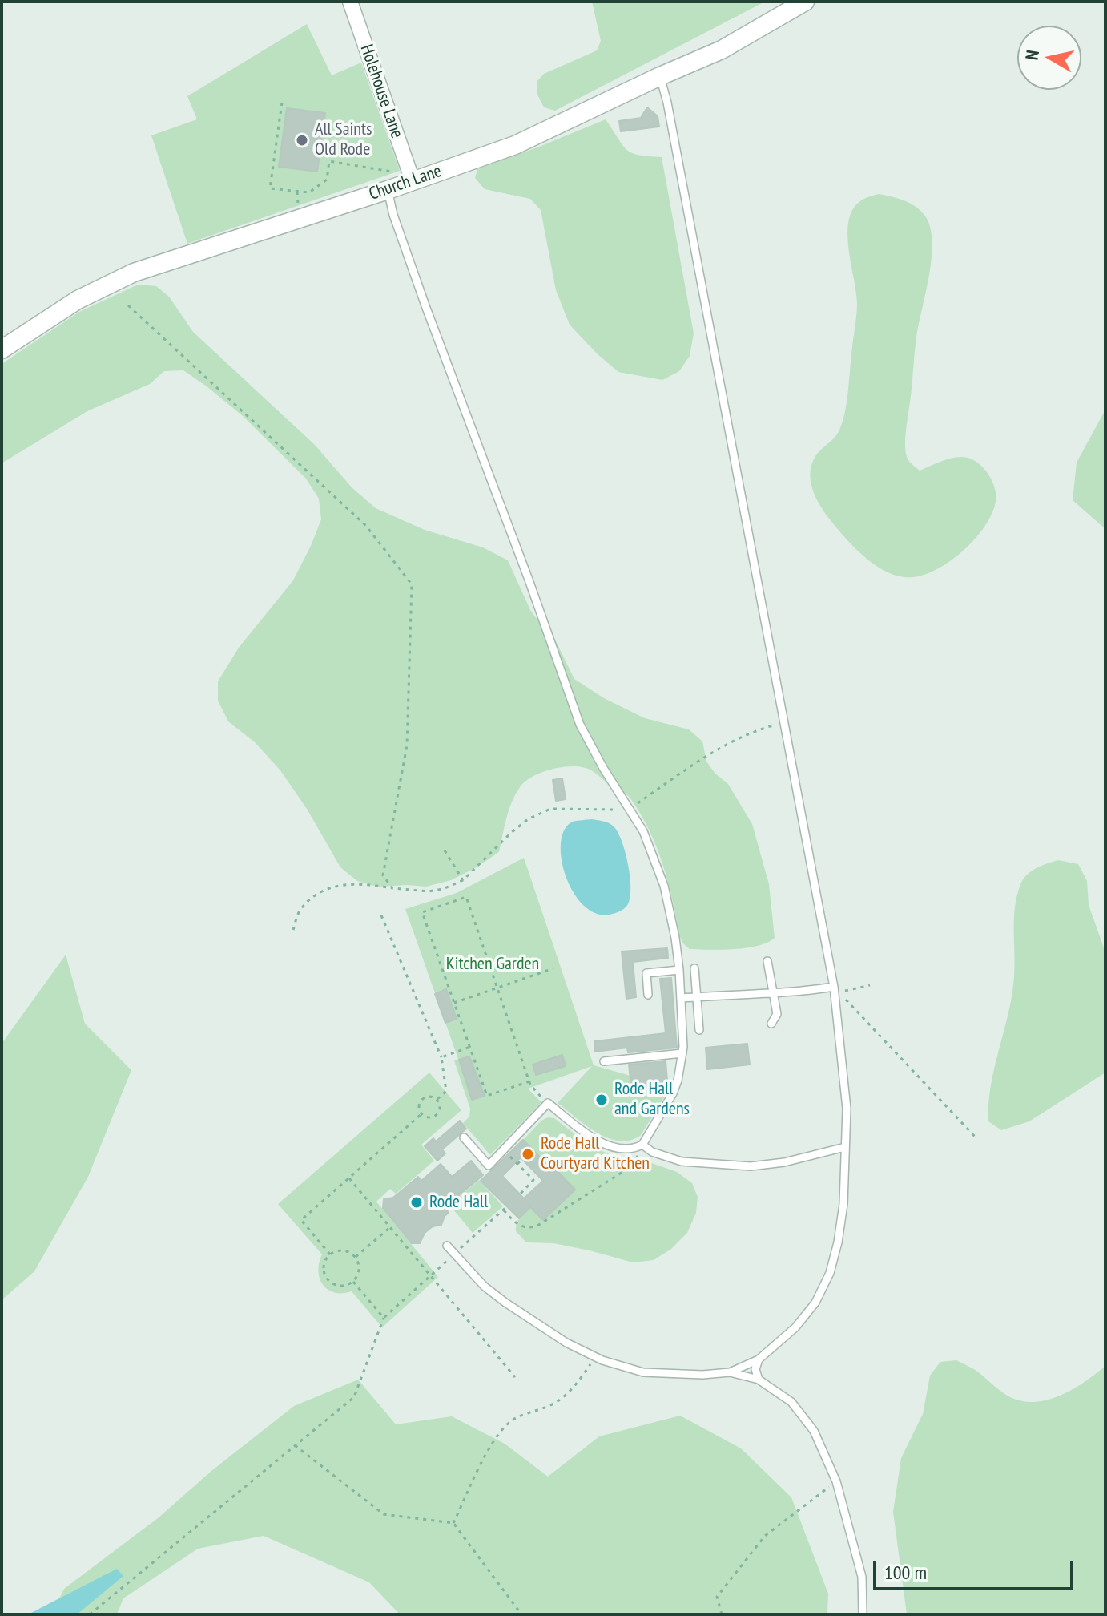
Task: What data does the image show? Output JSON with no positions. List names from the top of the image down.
{
  "streets": {
    "street": ["Holehouse Lane", "Church Lane"]
  },
  "crossings": [
    ["Holehouse Lane", "Church Lane"]
  ],
  "parks": ["Kitchen Garden"],
  "places": [
    "All Saints Old Rode",
    "Rode Hall and Gardens",
    "Rode Hall Courtyard Kitchen",
    "Rode Hall"
  ],
  "scale_bar": "100 m",
  "north": "left"
}
